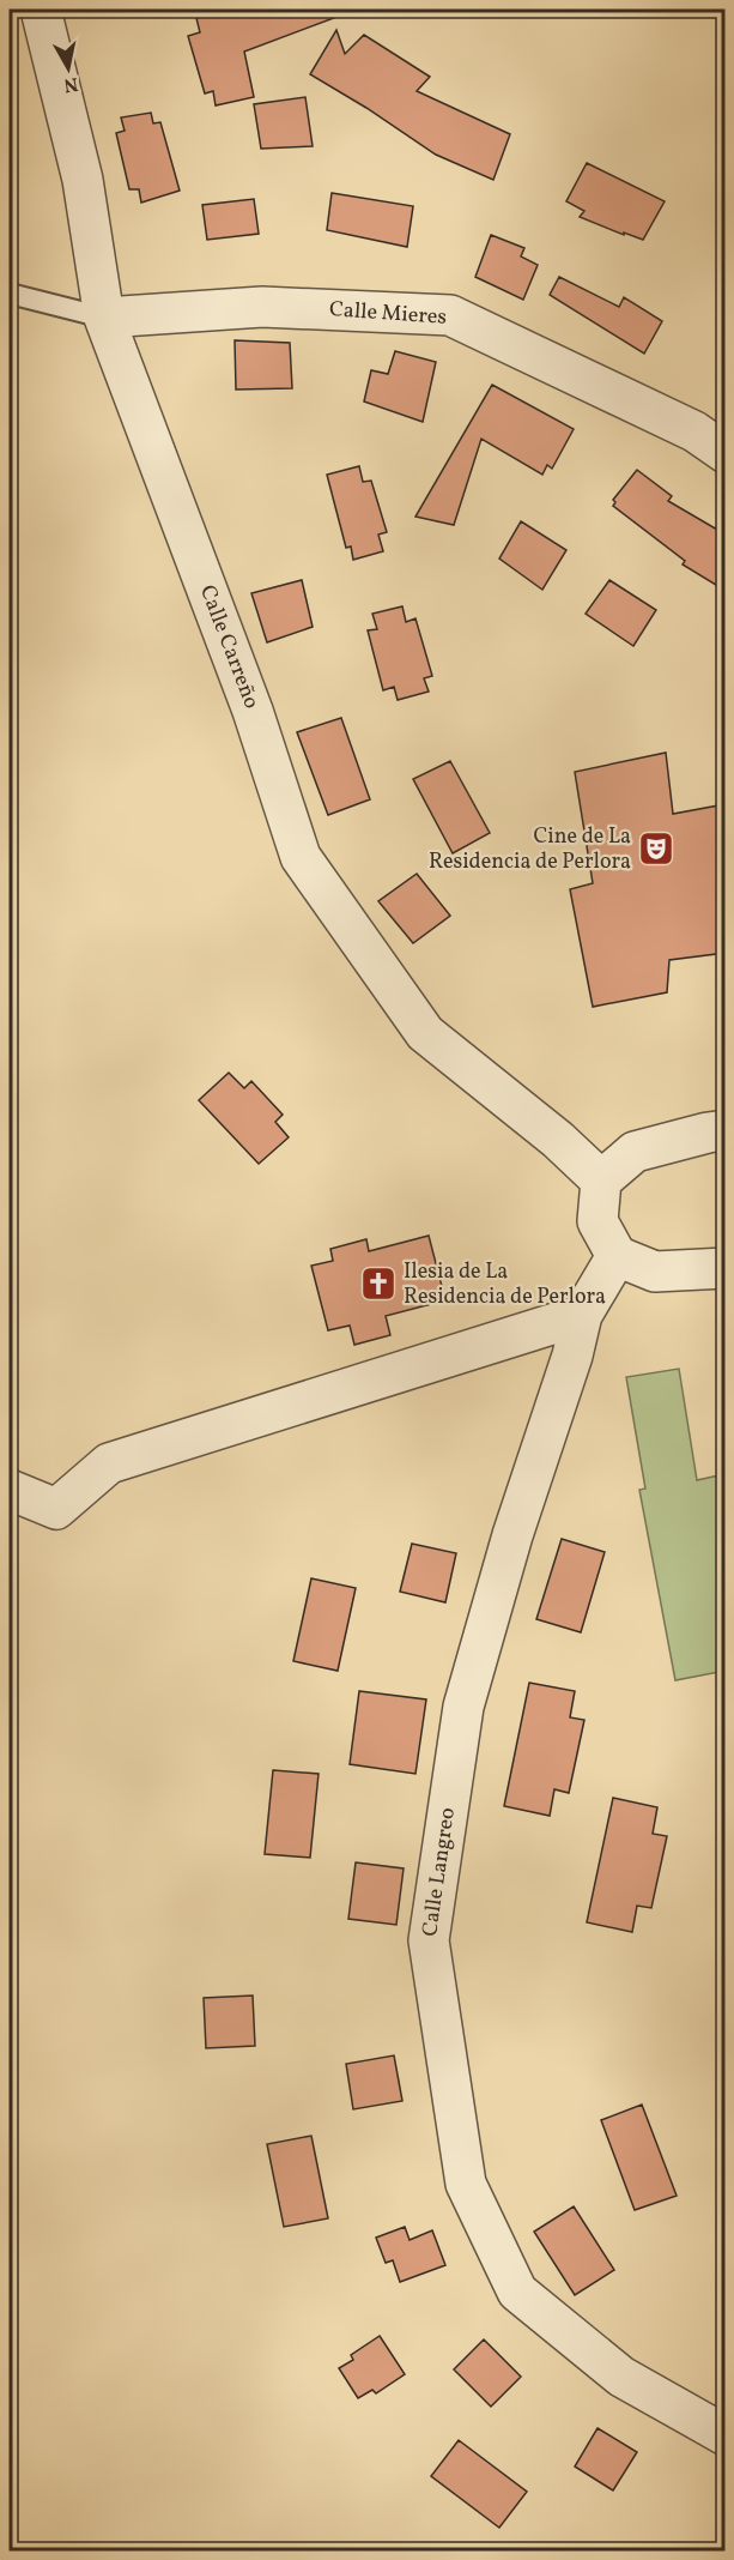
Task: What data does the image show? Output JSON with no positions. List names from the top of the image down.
{
  "streets": {
    "street": ["Calle Mieres", "Calle Carreño", "Calle Langreo"]
  },
  "crossings": [
    ["Calle Mieres", "Calle Carreño"]
  ],
  "places": {
    "theatre": ["Cine de La Residencia de Perlora"],
    "church": ["Ilesia de La Residencia de Perlora"]
  },
  "north": "bottom"
}
